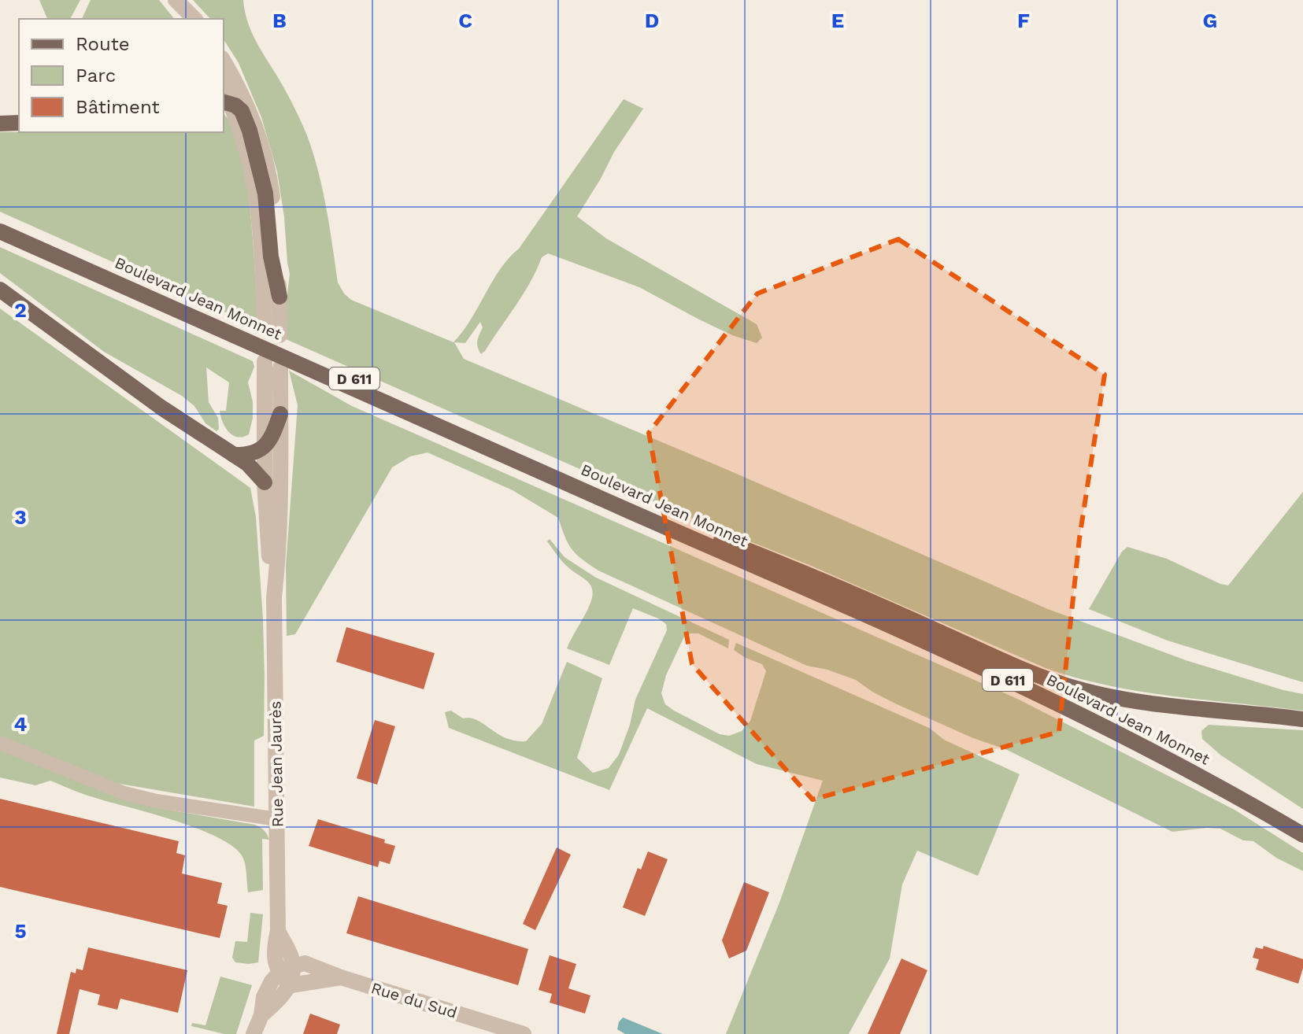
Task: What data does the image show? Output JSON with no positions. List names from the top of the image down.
{
  "streets": {
    "main road": ["Boulevard Jean Monnet", "D 611"],
    "street": ["Rue Jean Jaurès", "Rue du Sud"]
  },
  "crossings": [
    ["Rue Jean Jaurès", "Rue du Sud"]
  ],
  "legend": ["Route", "Parc", "Bâtiment"],
  "grid": {
    "columns": [
      "B",
      "C",
      "D",
      "E",
      "F",
      "G"
    ],
    "rows": [
      "2",
      "3",
      "4",
      "5"
    ]
  }
}
